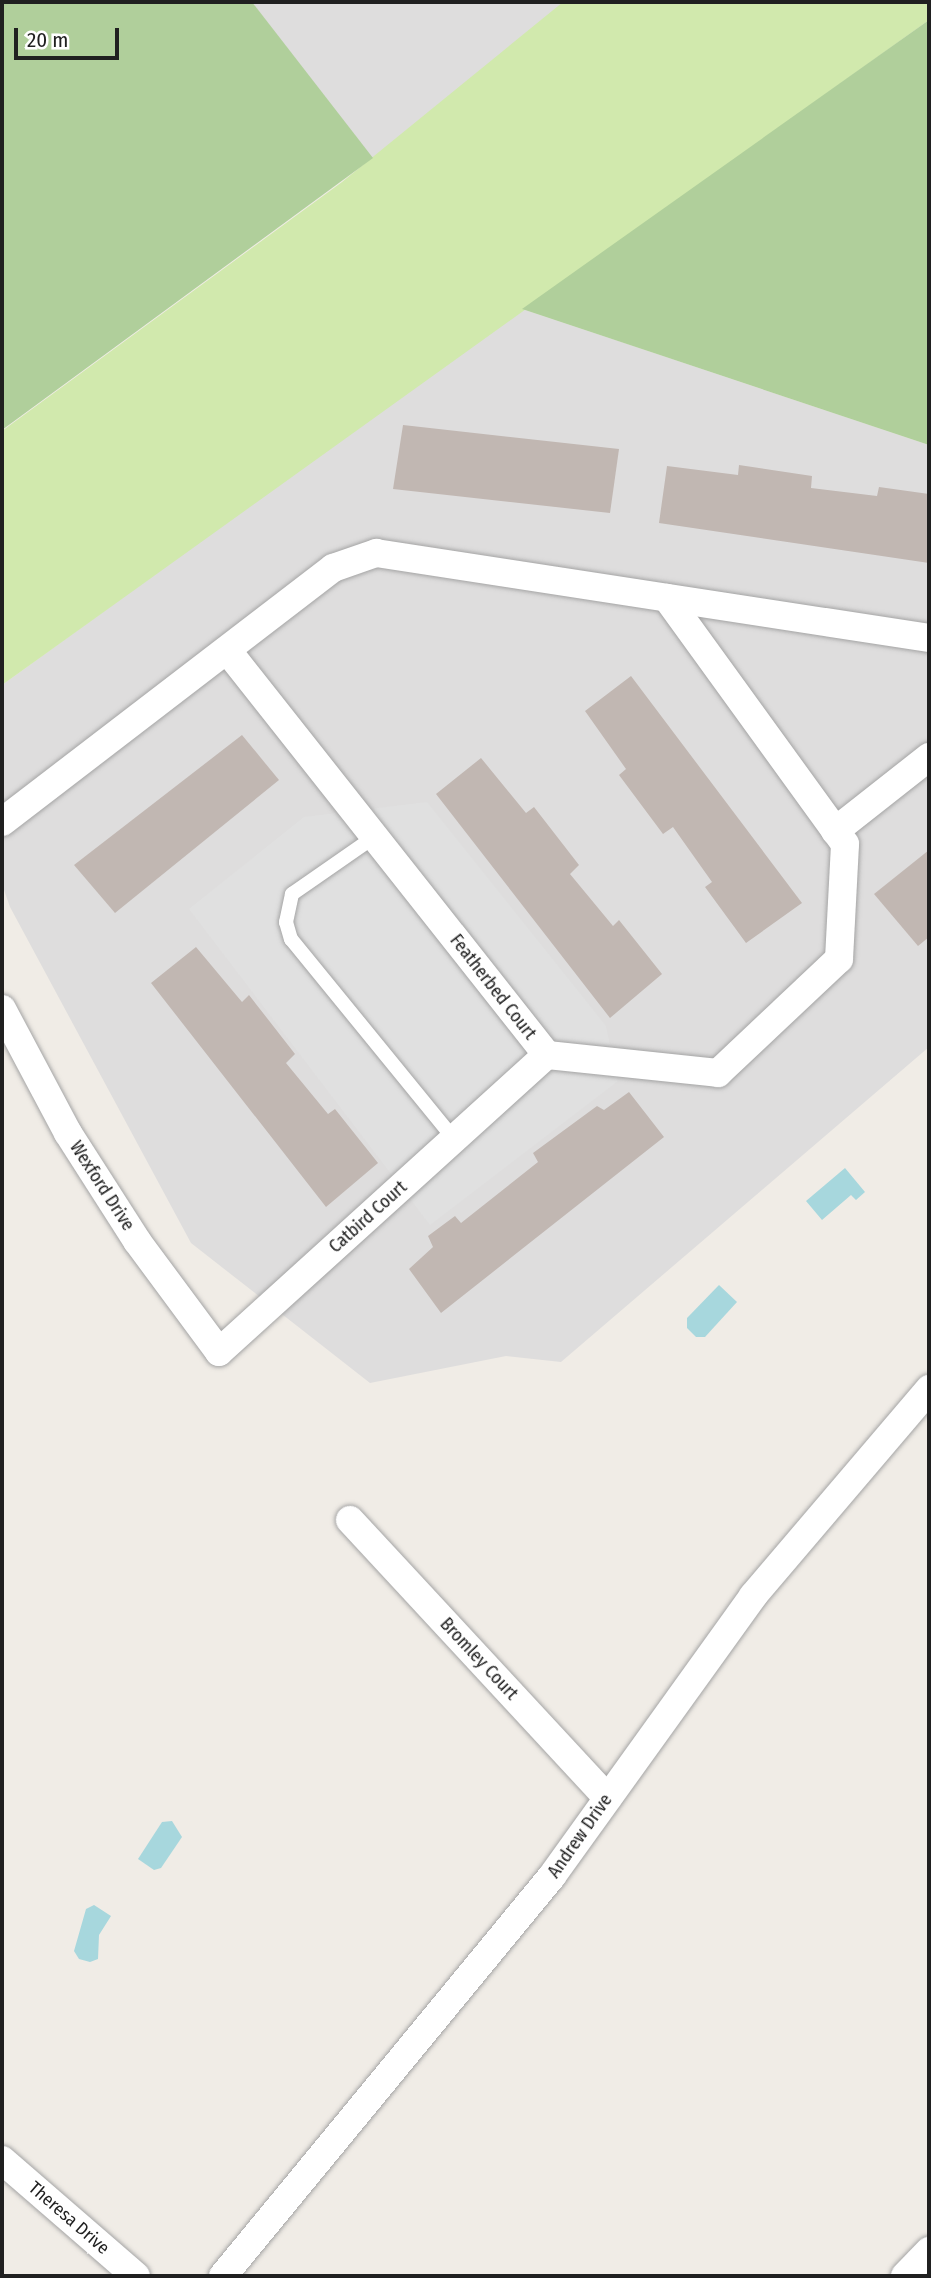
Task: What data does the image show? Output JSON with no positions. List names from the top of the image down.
{
  "streets": {
    "street": [
      "Featherbed Court",
      "Wexford Drive",
      "Catbird Court",
      "Bromley Court",
      "Andrew Drive",
      "Theresa Drive"
    ]
  },
  "crossings": [
    ["Featherbed Court", "Catbird Court"],
    ["Wexford Drive", "Catbird Court"],
    ["Bromley Court", "Andrew Drive"]
  ],
  "scale_bar": "20 m"
}
